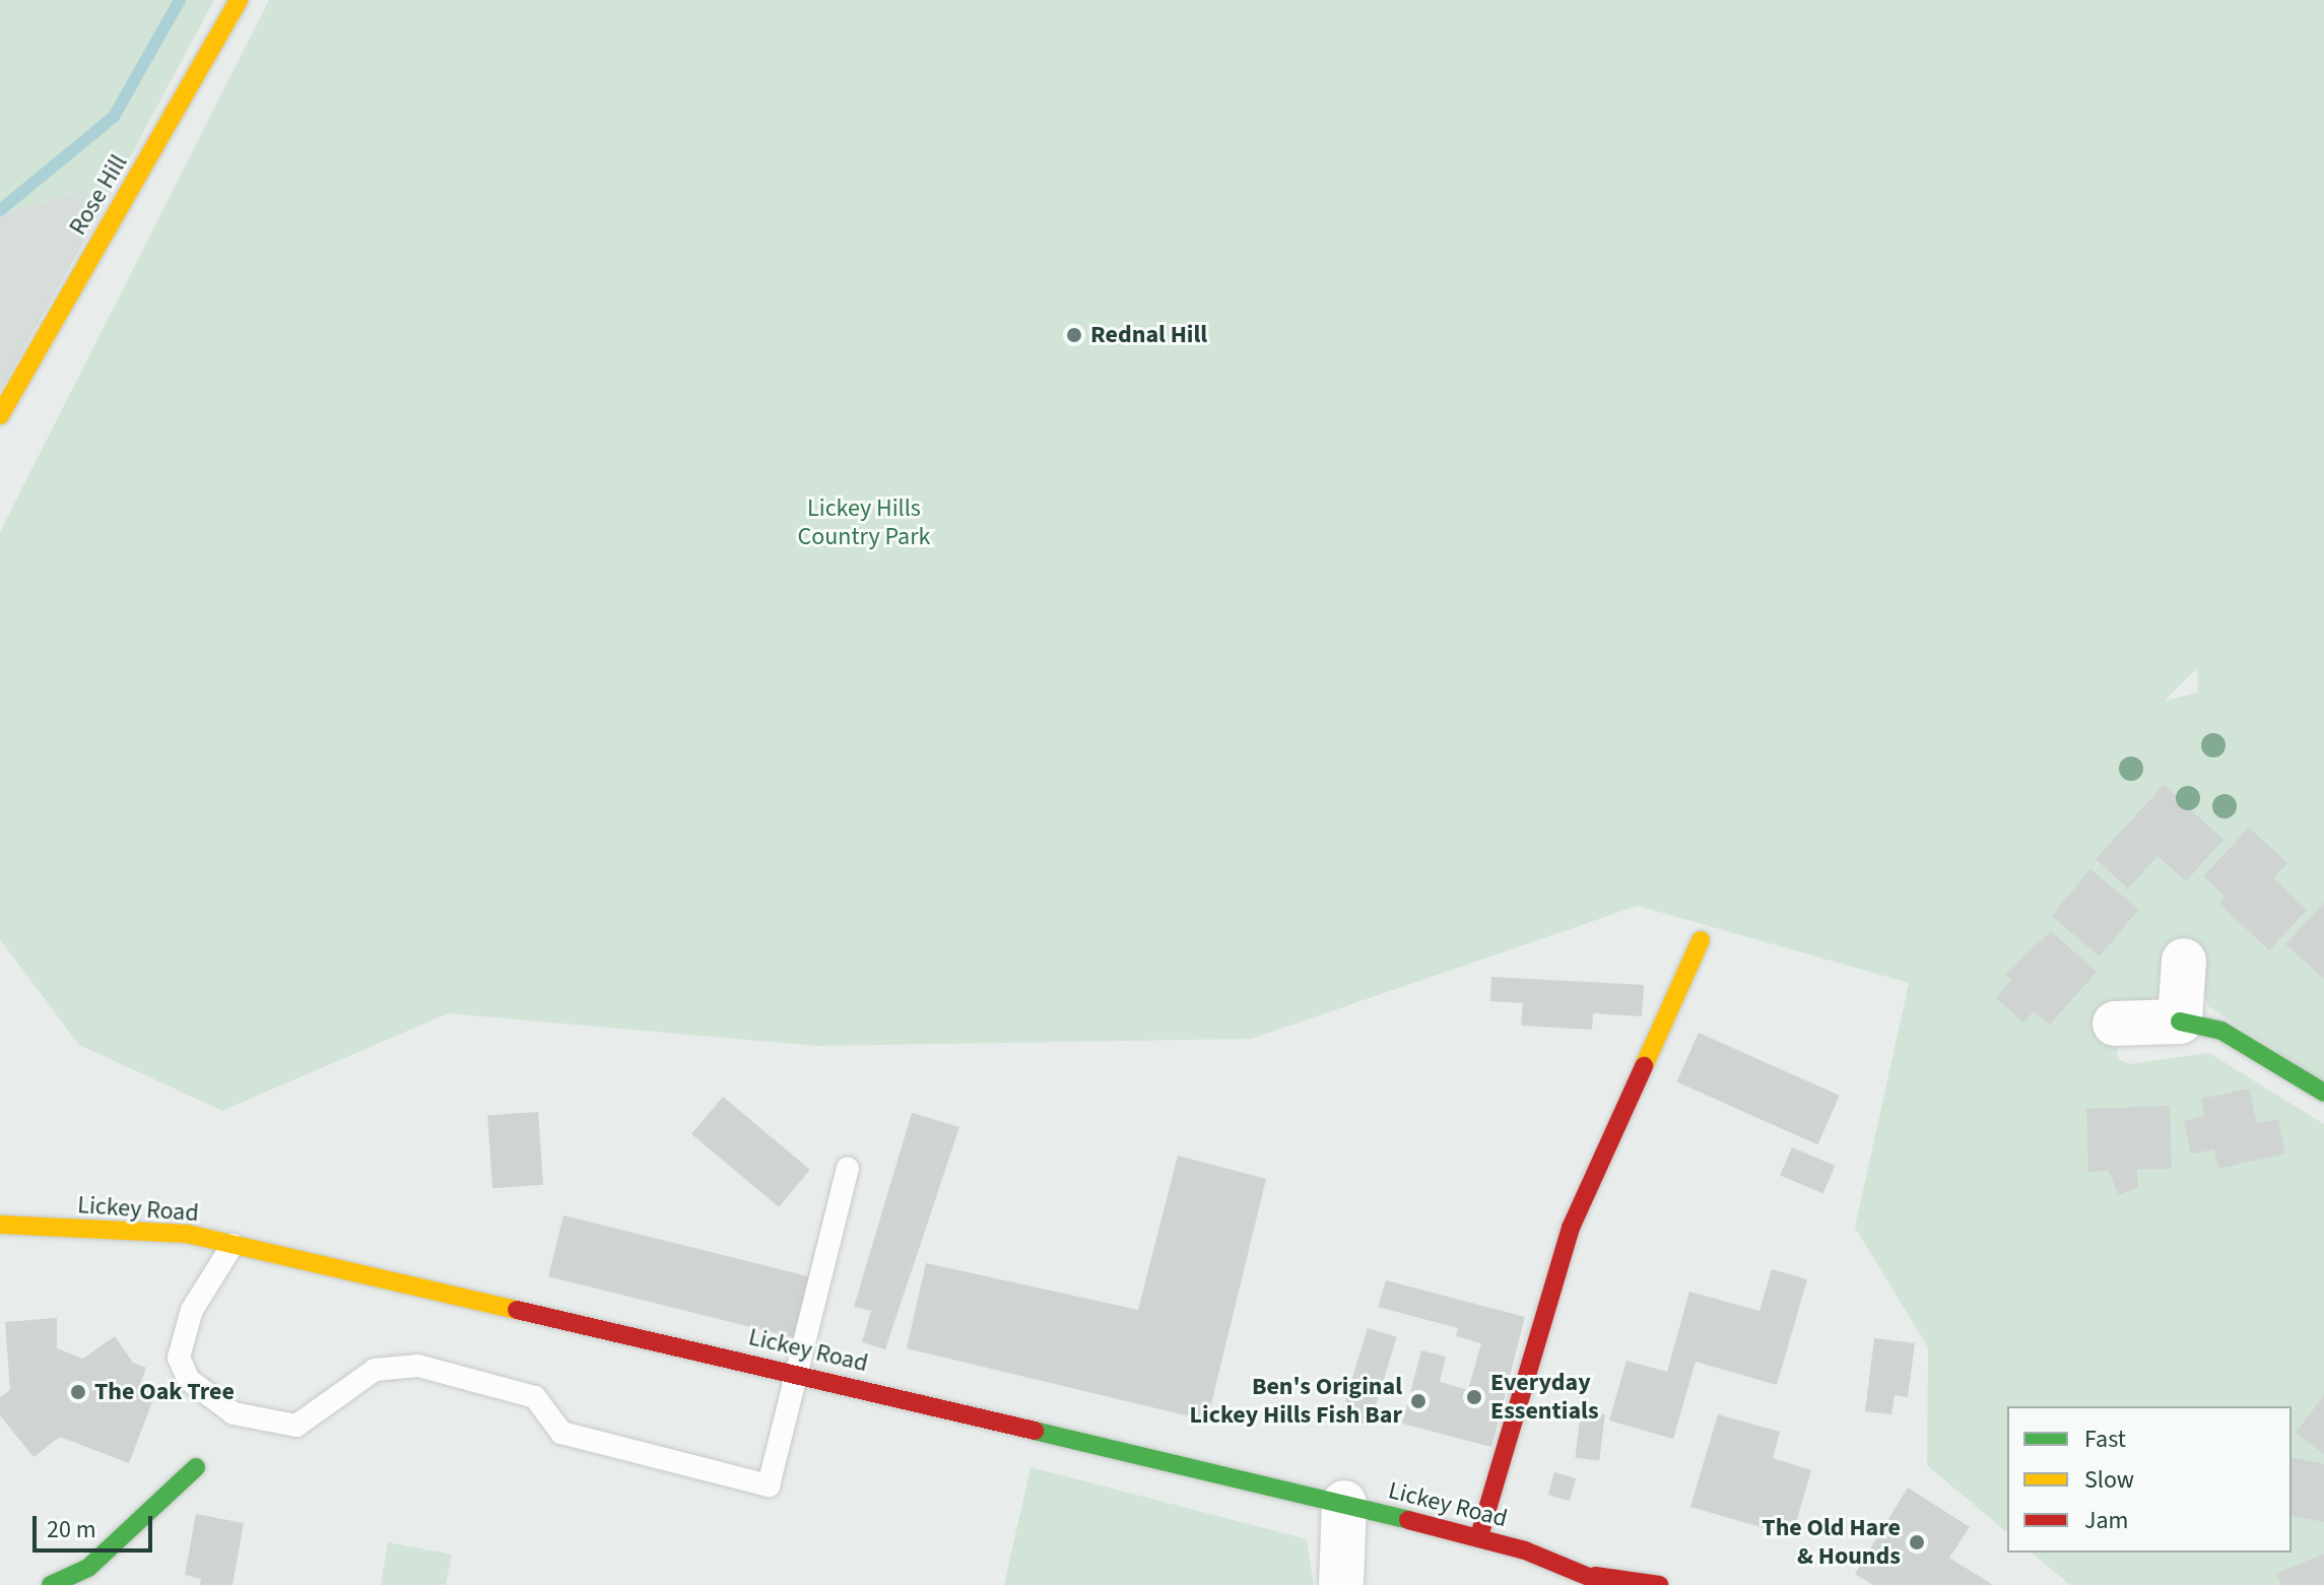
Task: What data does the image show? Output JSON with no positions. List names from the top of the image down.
{
  "streets": {
    "main road": ["Rose Hill", "Lickey Road"]
  },
  "parks": ["Lickey Hills Country Park"],
  "places": [
    "Rednal Hill",
    "The Oak Tree",
    "Everyday Essentials",
    "Ben's Original Lickey Hills Fish Bar",
    "The Old Hare & Hounds"
  ],
  "legend": ["Fast", "Slow", "Jam"],
  "scale_bar": "20 m"
}
